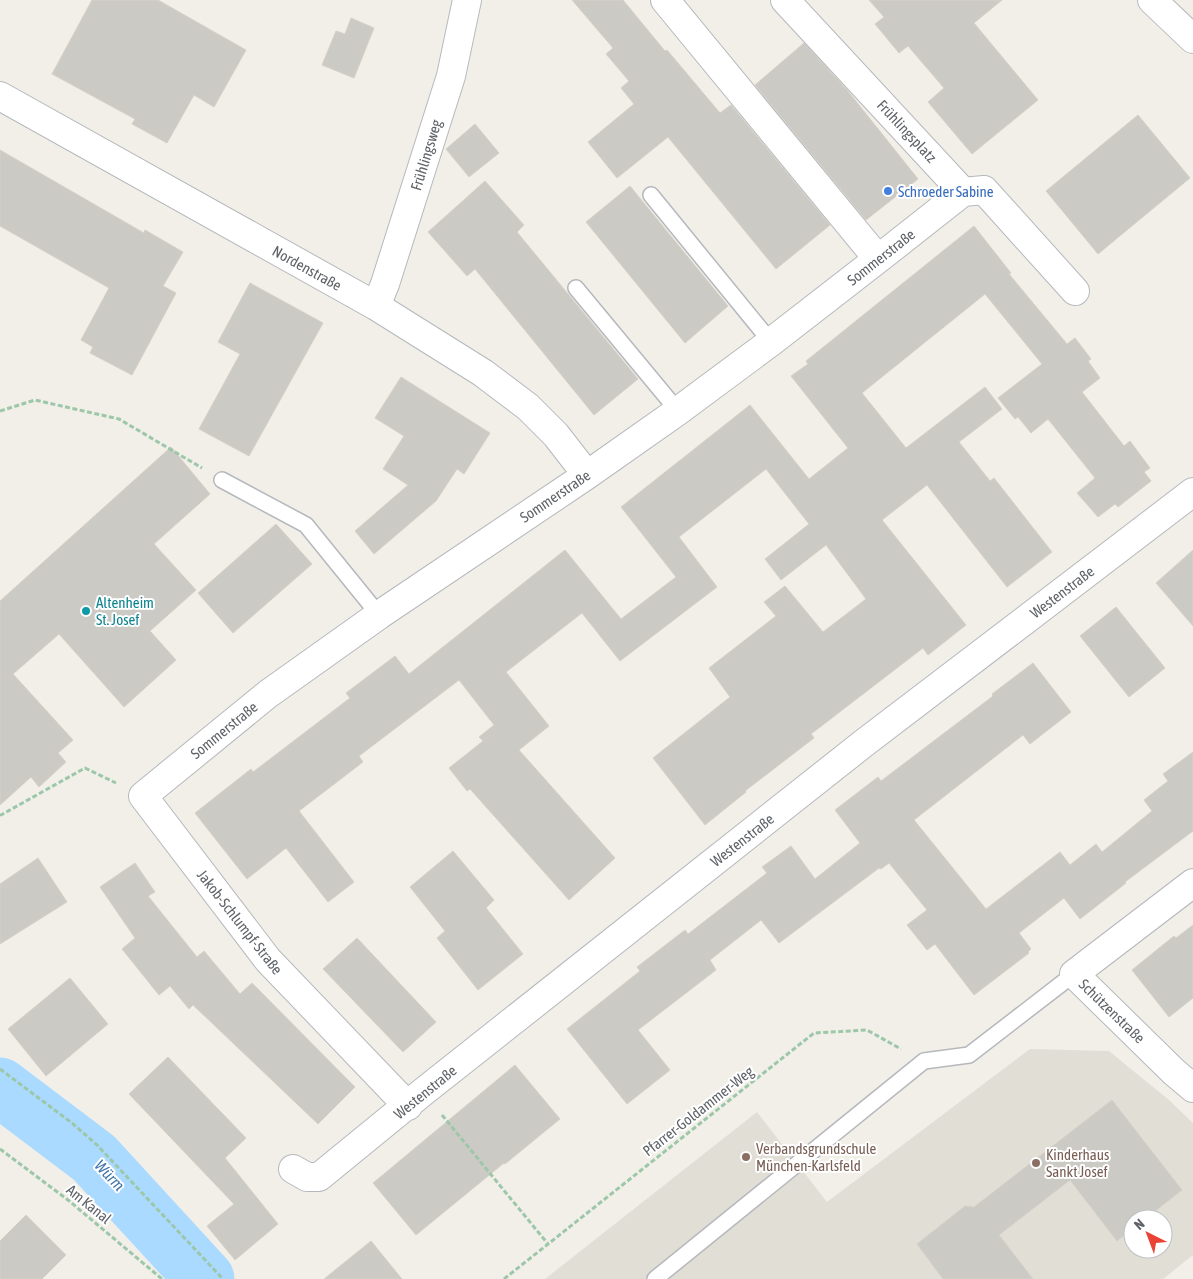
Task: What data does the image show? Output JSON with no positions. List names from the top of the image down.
{
  "streets": {
    "street": [
      "Frühlingsplatz",
      "Frühlingsweg",
      "Sommerstraße",
      "Nordenstraße",
      "Westenstraße",
      "Jakob-Schlumpf-Straße",
      "Schützenstraße"
    ],
    "path": ["Pfarrer-Goldammer-Weg", "Am Kanal"]
  },
  "crossings": [
    ["Frühlingsplatz", "Sommerstraße"],
    ["Frühlingsweg", "Nordenstraße"],
    ["Sommerstraße", "Nordenstraße"],
    ["Sommerstraße", "Jakob-Schlumpf-Straße"],
    ["Westenstraße", "Jakob-Schlumpf-Straße"]
  ],
  "water": ["Würm"],
  "places": [
    "Schroeder Sabine",
    "Altenheim St. Josef",
    "Verbandsgrundschule München-Karlsfeld",
    "Kinderhaus Sankt Josef"
  ],
  "north": "top left"
}
